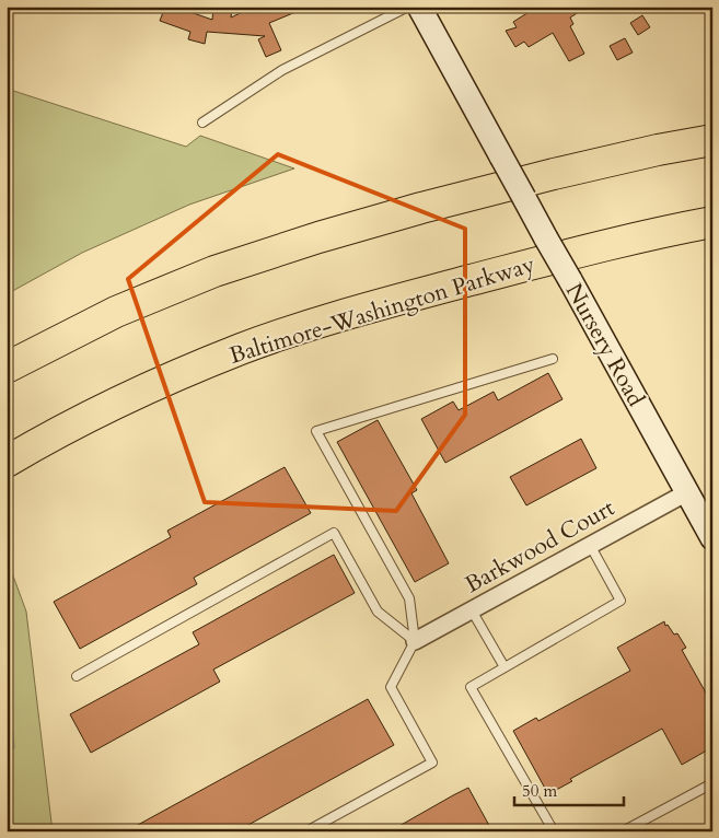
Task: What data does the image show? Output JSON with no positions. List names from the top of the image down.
{
  "streets": {
    "highway": ["Baltimore-Washington Parkway"],
    "main road": ["Nursery Road"],
    "street": ["Barkwood Court"]
  },
  "crossings": [
    ["Nursery Road", "Barkwood Court"]
  ],
  "scale_bar": "50 m"
}
